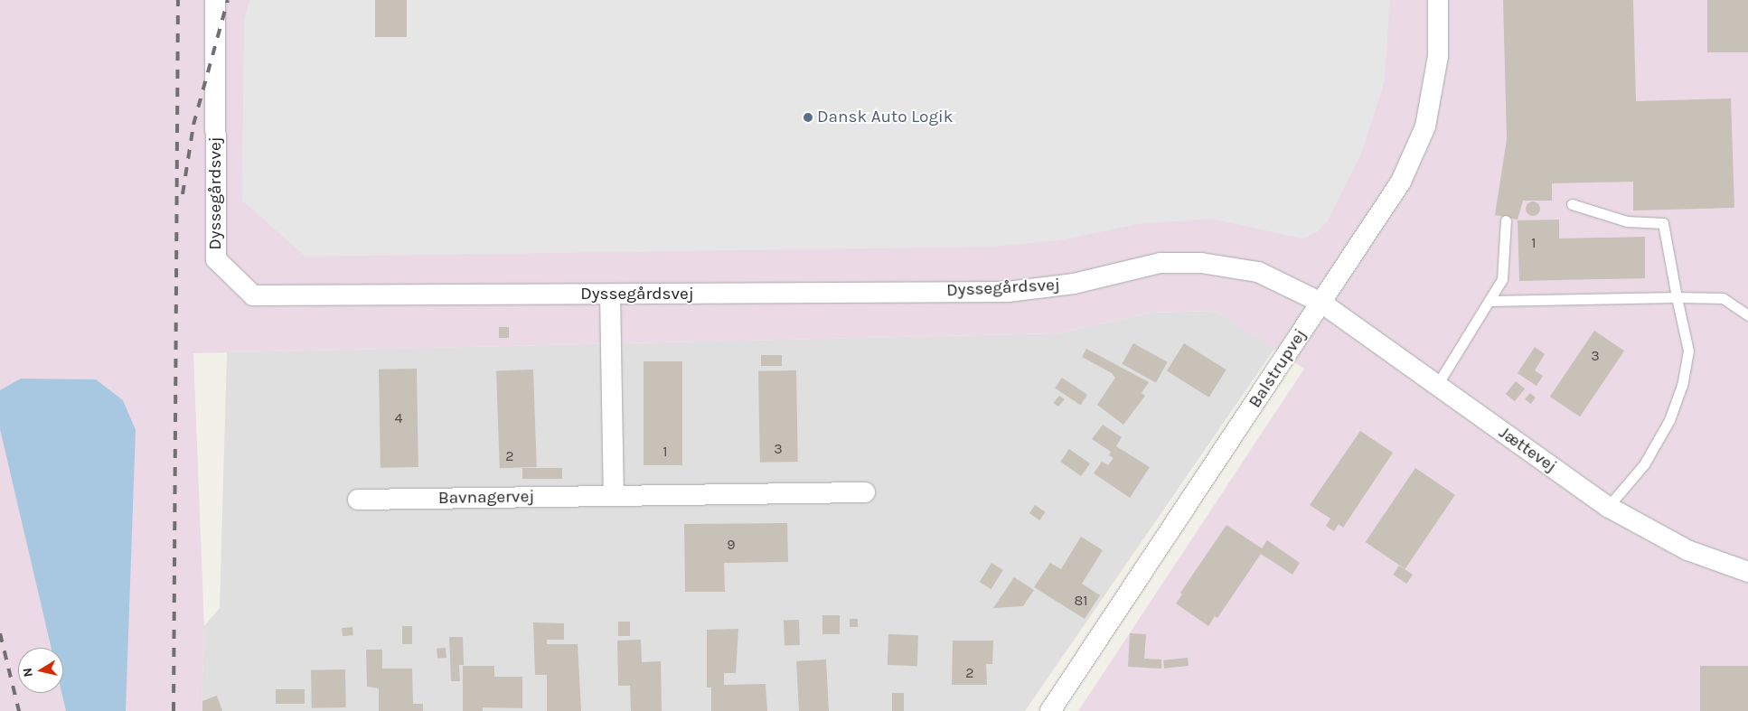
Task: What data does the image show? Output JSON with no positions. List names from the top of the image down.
{
  "streets": {
    "street": [
      "Dyssegårdsvej",
      "Balstrupvej",
      "Jættevej",
      "Bavnagervej"
    ]
  },
  "crossings": [
    ["Dyssegårdsvej", "Balstrupvej"],
    ["Dyssegårdsvej", "Jættevej"],
    ["Balstrupvej", "Jættevej"]
  ],
  "places": ["Dansk Auto Logik"],
  "house_numbers": [
    "1",
    "3",
    "4",
    "3",
    "1",
    "2",
    "9",
    "81",
    "2"
  ],
  "north": "left"
}
